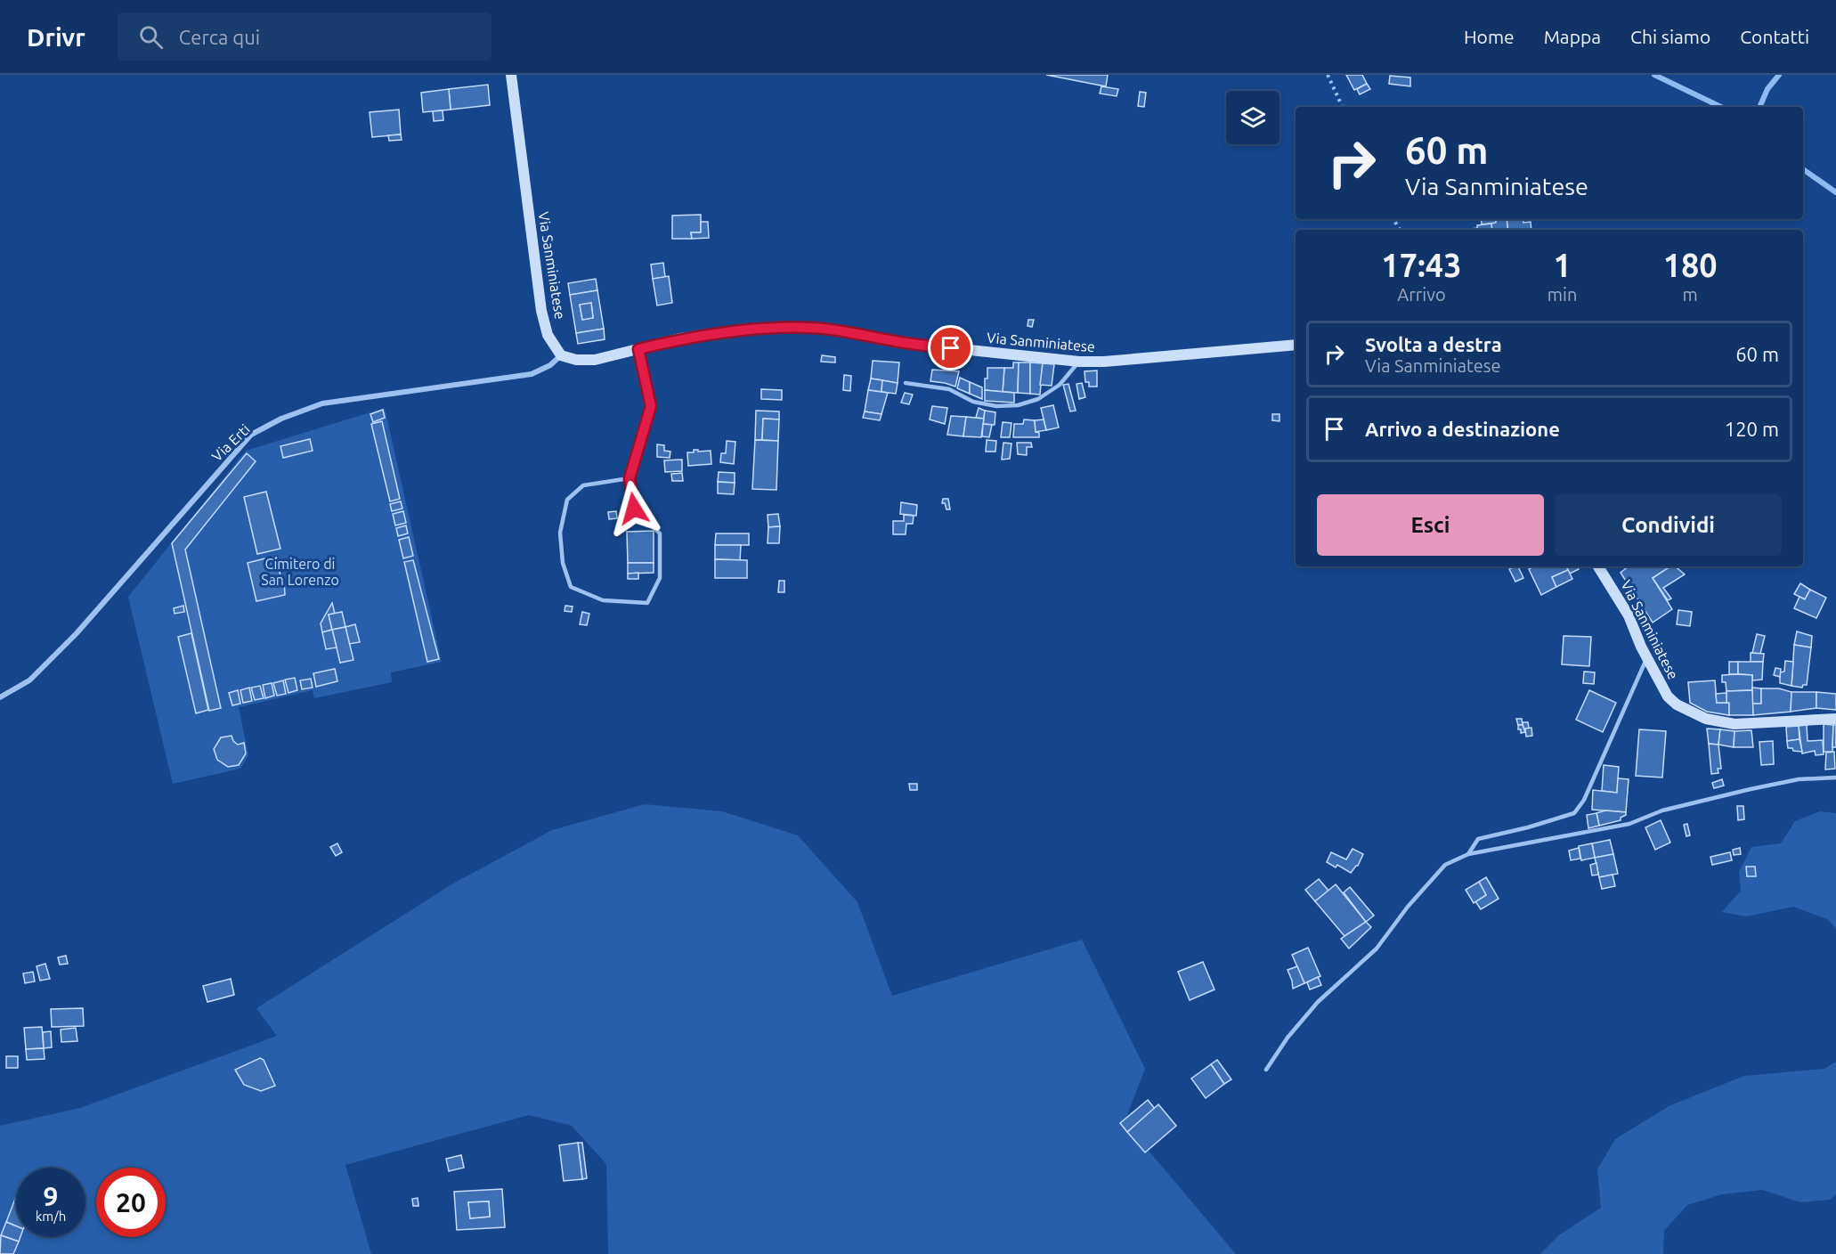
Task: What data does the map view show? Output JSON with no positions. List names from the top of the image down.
{
  "streets": {
    "main road": ["Via Sanminiatese"],
    "street": ["Via Erti"]
  },
  "crossings": [
    ["Via Sanminiatese", "Via Erti"]
  ],
  "parks": ["Cimitero di San Lorenzo"],
  "page": {
    "header": "Drivr",
    "search": "Cerca qui",
    "nav": [
      "Home",
      "Mappa",
      "Chi siamo",
      "Contatti"
    ],
    "turn": ["60 m", "Via Sanminiatese"],
    "eta": [
      "17:43",
      "Arrivo",
      "1",
      "min",
      "180",
      "m"
    ],
    "list": [
      {
        "name": "Svolta a destra",
        "note": "Via Sanminiatese",
        "value": "60 m"
      },
      {
        "name": "Arrivo a destinazione",
        "value": "120 m"
      }
    ],
    "buttons": ["Esci", "Condividi"],
    "speed": "9 km/h",
    "limit": "20"
  }
}
